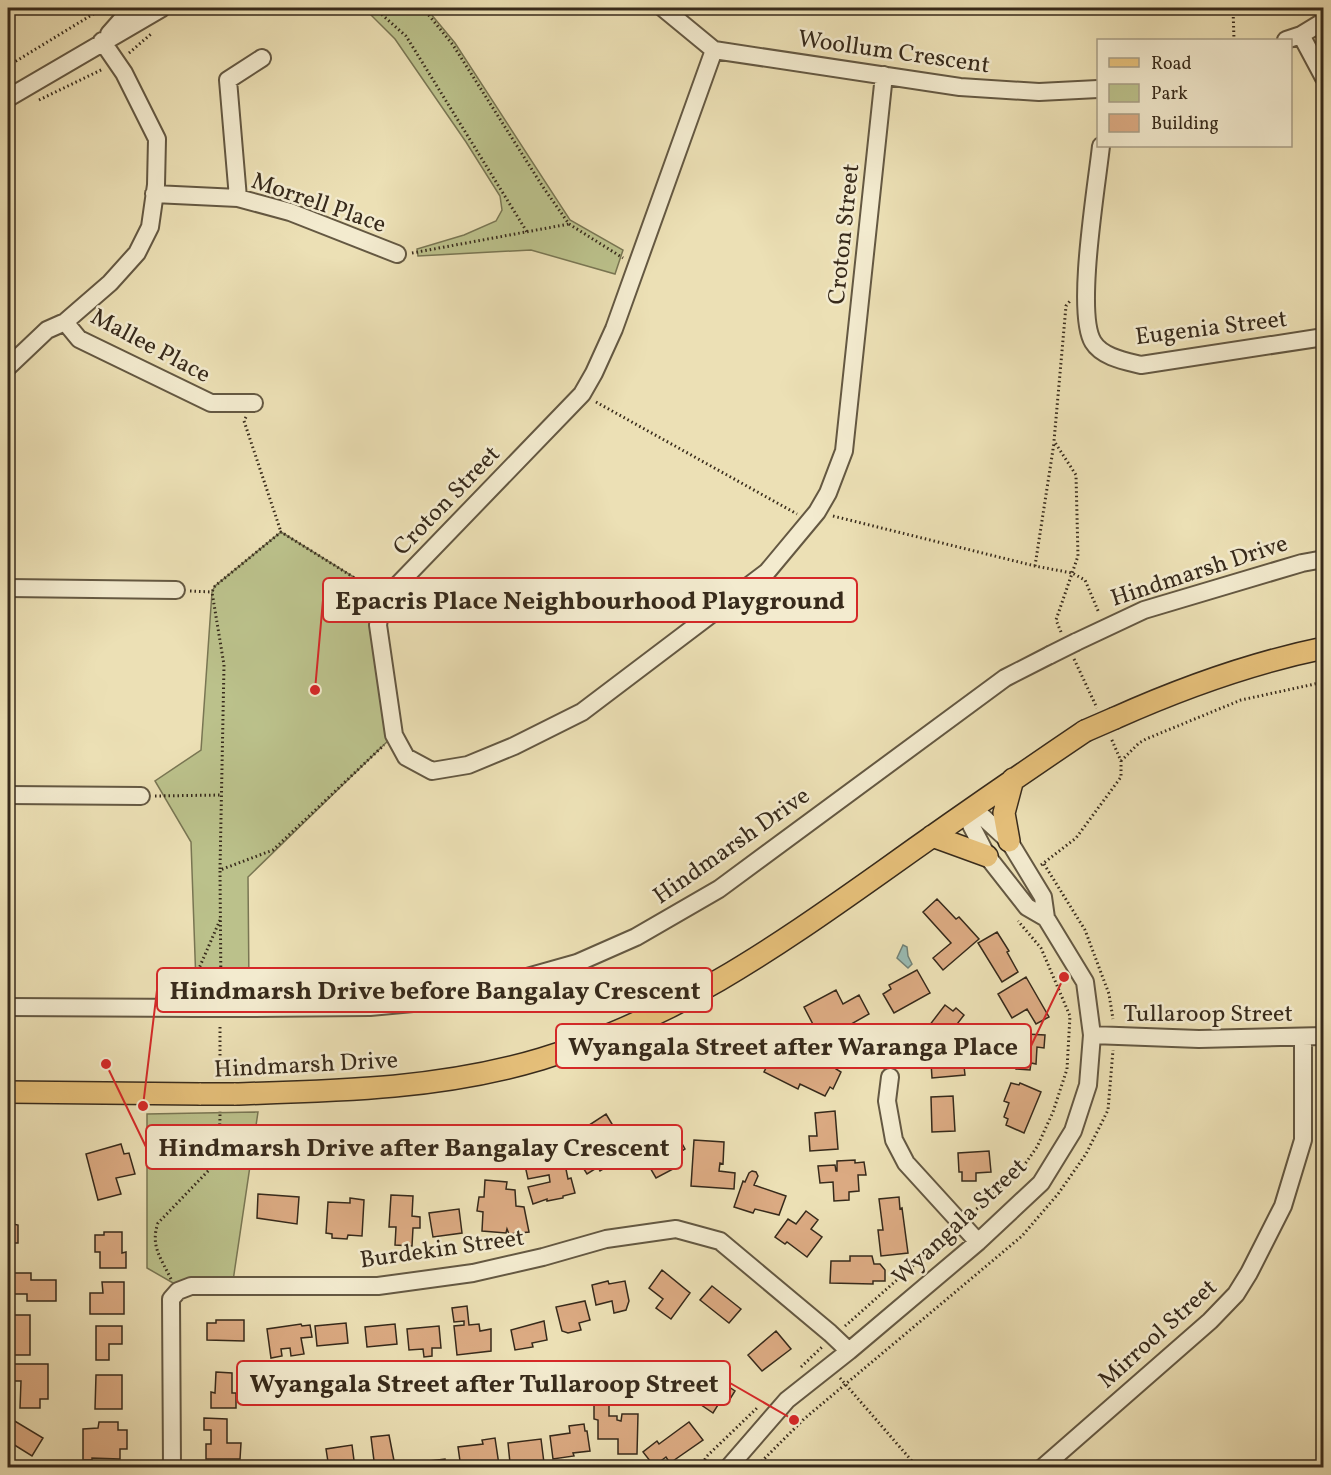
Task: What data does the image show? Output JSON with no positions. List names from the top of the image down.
{
  "streets": {
    "main road": ["Hindmarsh Drive"],
    "street": [
      "Woollum Crescent",
      "Morrell Place",
      "Croton Street",
      "Eugenia Street",
      "Mallee Place",
      "Tullaroop Street",
      "Wyangala Street",
      "Burdekin Street",
      "Mirrool Street"
    ]
  },
  "crossings": [
    ["Woollum Crescent", "Croton Street"],
    ["Hindmarsh Drive", "Wyangala Street"],
    ["Tullaroop Street", "Wyangala Street"],
    ["Tullaroop Street", "Mirrool Street"],
    ["Wyangala Street", "Burdekin Street"]
  ],
  "places": [
    "Epacris Place Neighbourhood Playground",
    "Wyangala Street after Waranga Place",
    "Hindmarsh Drive after Bangalay Crescent",
    "Hindmarsh Drive before Bangalay Crescent",
    "Wyangala Street after Tullaroop Street"
  ],
  "legend": ["Road", "Park", "Building"]
}
